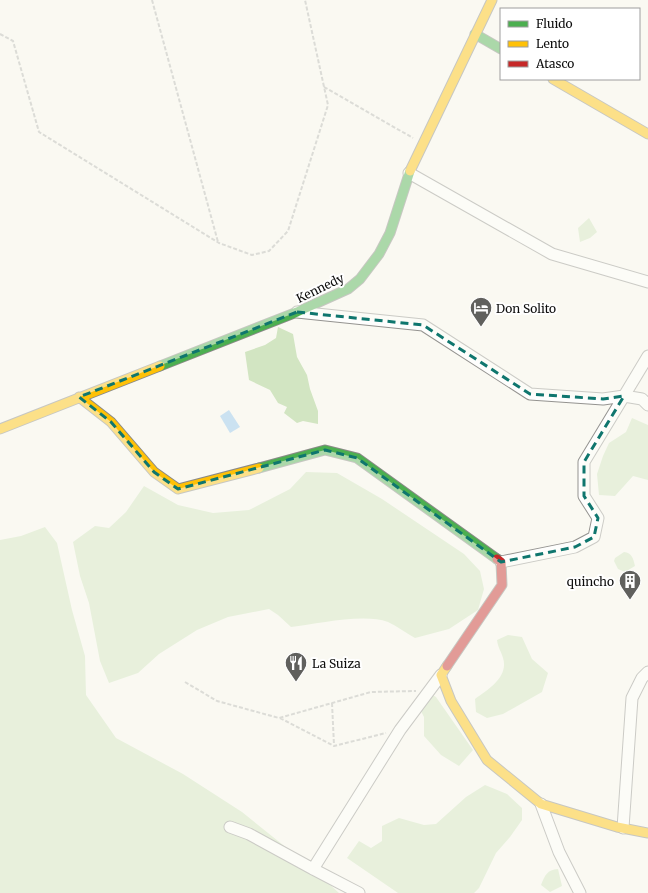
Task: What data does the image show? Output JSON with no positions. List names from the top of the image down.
{
  "streets": {
    "street": ["Kennedy"]
  },
  "places": {
    "hotel": ["Don Solito"],
    "building": ["quincho"],
    "restaurant": ["La Suiza"]
  },
  "legend": ["Fluido", "Lento", "Atasco"]
}
